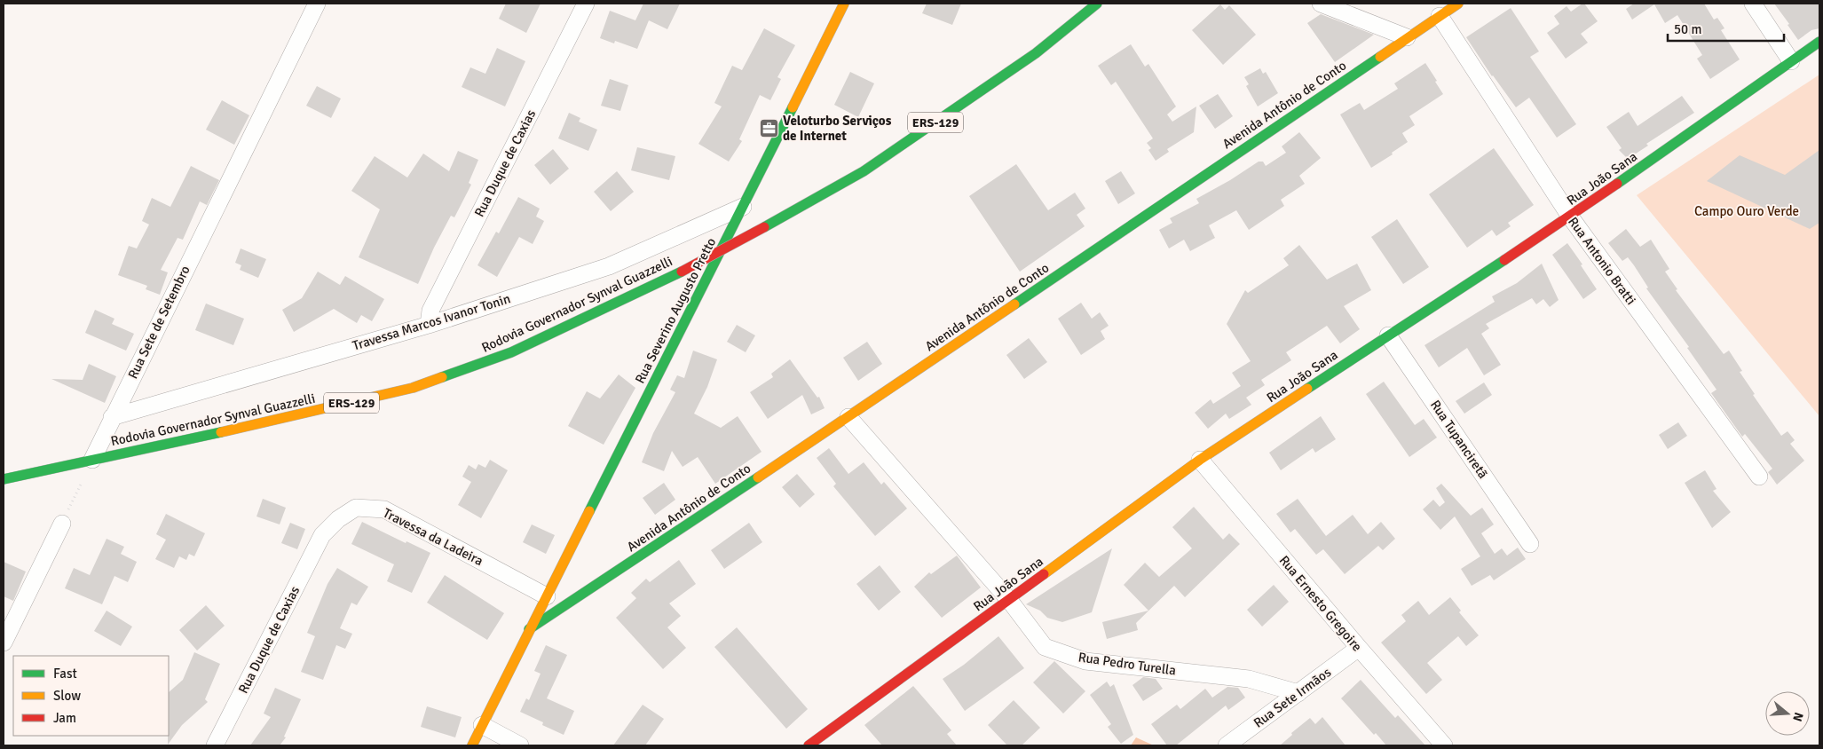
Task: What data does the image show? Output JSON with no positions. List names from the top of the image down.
{
  "streets": {
    "street": [
      "Avenida Antônio de Conto",
      "ERS-129",
      "Rua Duque de Caxias",
      "Rua João Sana",
      "Rua Antonio Bratti",
      "Rodovia Governador Synval Guazzelli",
      "Rua Severino Augusto Pretto",
      "Rua Sete de Setembro",
      "Travessa Marcos Ivanor Tonin",
      "Rua Tupanciretã",
      "Travessa da Ladeira",
      "Rua Ernesto Gregoire",
      "Rua Pedro Turella",
      "Rua Sete Irmãos"
    ]
  },
  "crossings": [
    ["Avenida Antônio de Conto", "Rua Antonio Bratti"],
    ["Avenida Antônio de Conto", "Rua Severino Augusto Pretto"],
    ["Avenida Antônio de Conto", "Rua Pedro Turella"],
    ["Rua Duque de Caxias", "Travessa Marcos Ivanor Tonin"],
    ["Rua Duque de Caxias", "Travessa da Ladeira"],
    ["Rua João Sana", "Rua Antonio Bratti"],
    ["Rua João Sana", "Rua Tupanciretã"],
    ["Rua João Sana", "Rua Ernesto Gregoire"],
    ["Rua João Sana", "Rua Pedro Turella"],
    ["Rodovia Governador Synval Guazzelli", "Rua Sete de Setembro"],
    ["Rua Severino Augusto Pretto", "Travessa Marcos Ivanor Tonin"],
    ["Rua Severino Augusto Pretto", "Travessa da Ladeira"],
    ["Rua Sete de Setembro", "Travessa Marcos Ivanor Tonin"],
    ["Rua Ernesto Gregoire", "Rua Sete Irmãos"],
    ["Rua Pedro Turella", "Rua Sete Irmãos"]
  ],
  "parks": ["Campo Ouro Verde"],
  "places": {
    "office": ["Veloturbo Serviços de Internet"]
  },
  "legend": ["Fast", "Slow", "Jam"],
  "scale_bar": "50 m",
  "north": "right"
}
